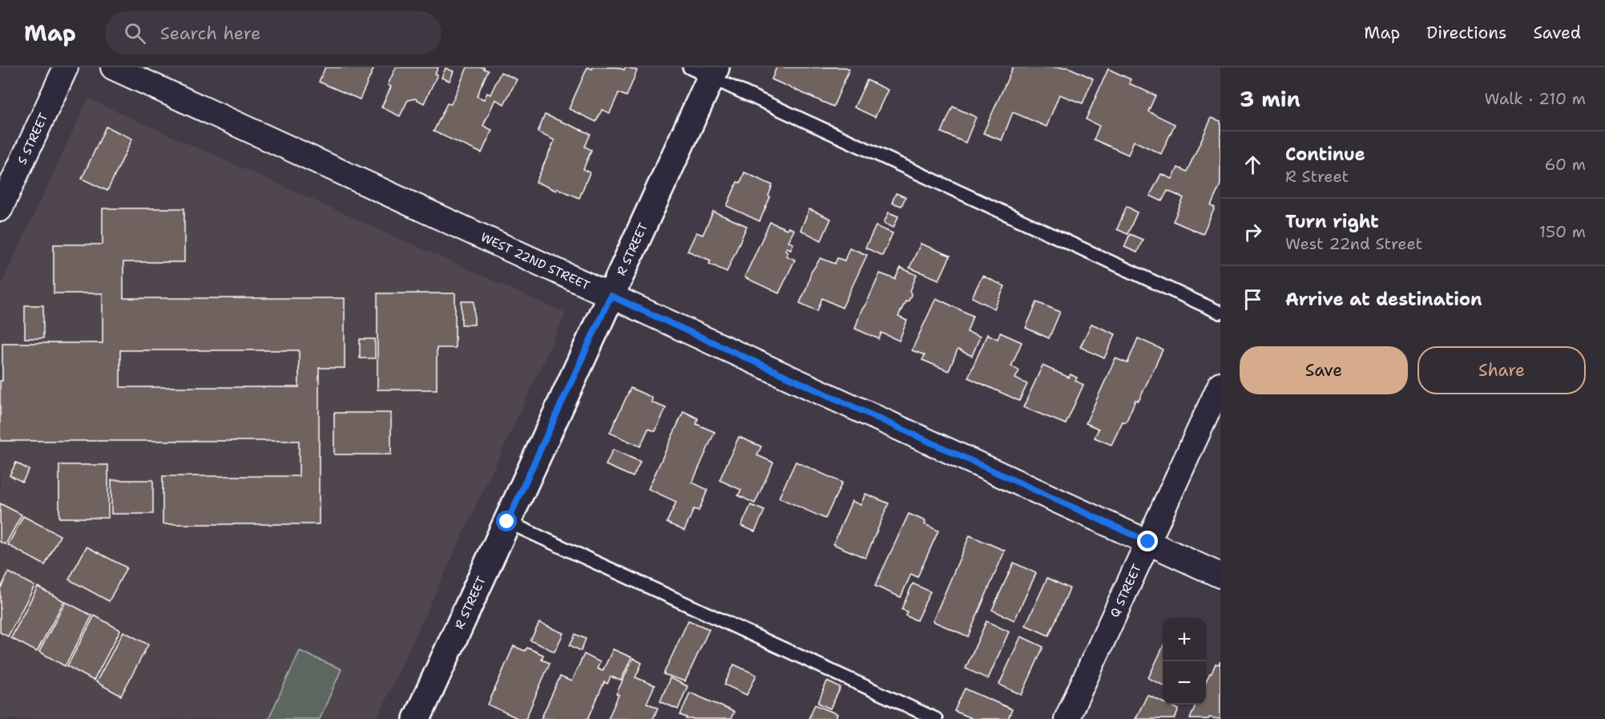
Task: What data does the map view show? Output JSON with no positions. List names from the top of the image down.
{
  "streets": {
    "street": [
      "S STREET",
      "R STREET",
      "WEST 22ND STREET",
      "Q STREET"
    ]
  },
  "crossings": [
    ["R STREET", "WEST 22ND STREET"],
    ["WEST 22ND STREET", "Q STREET"]
  ],
  "page": {
    "header": "Map",
    "search": "Search here",
    "nav": ["Map", "Directions", "Saved"],
    "heading": ["3 min", "Walk · 210 m"],
    "list": [
      ["Continue", "R Street", "60 m"],
      ["Turn right", "West 22nd Street", "150 m"],
      "Arrive at destination"
    ],
    "buttons": ["Save", "Share"],
    "map_buttons": ["+", "−"]
  }
}
